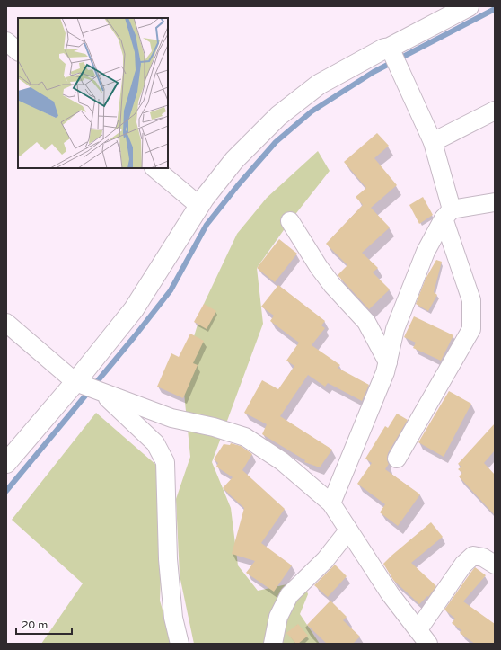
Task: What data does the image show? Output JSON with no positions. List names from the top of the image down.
{
  "scale_bar": "20 m"
}
